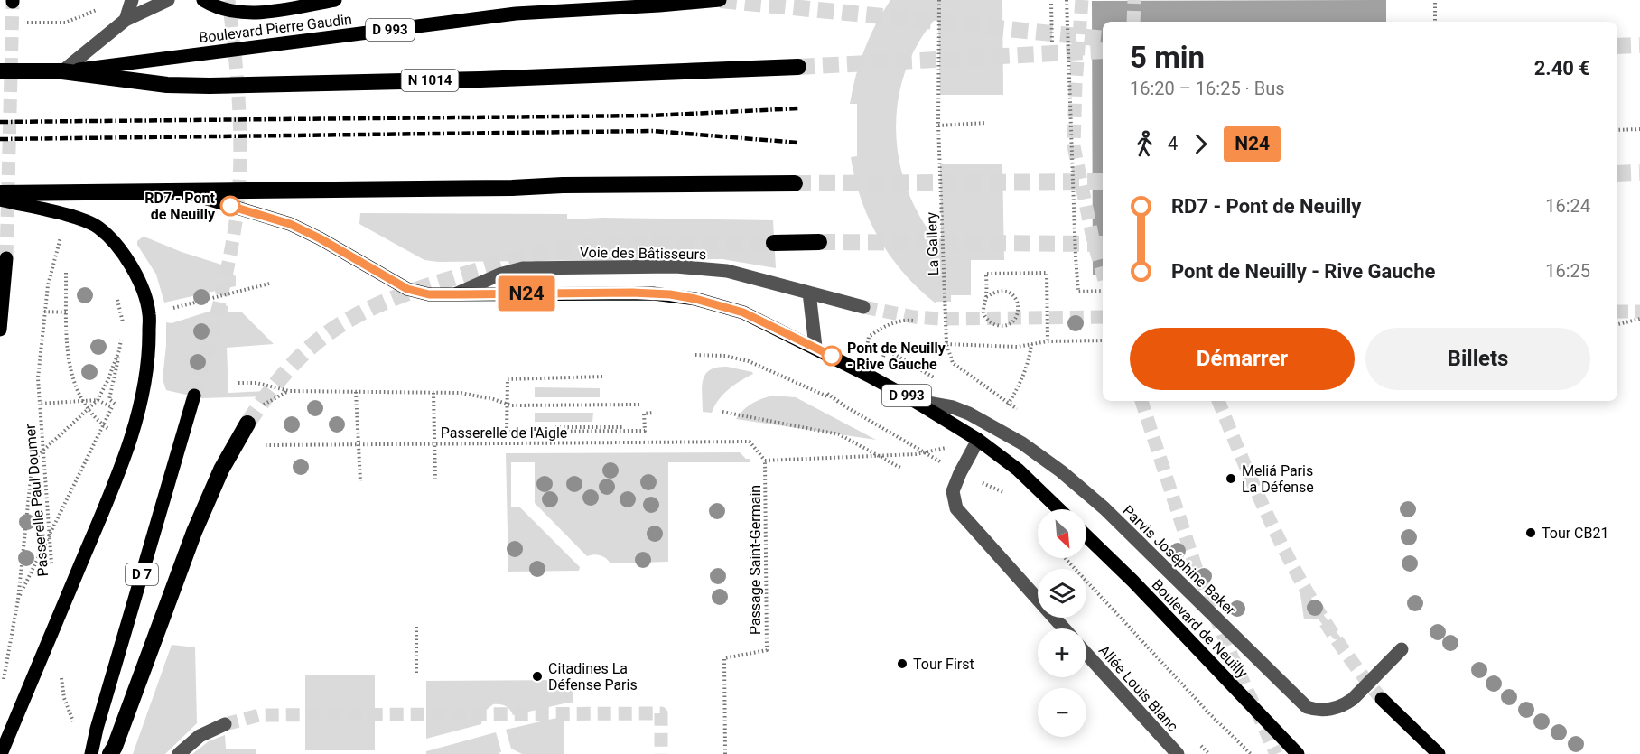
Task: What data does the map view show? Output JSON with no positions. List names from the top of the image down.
{
  "streets": {
    "highway": ["N 1014"],
    "main road": [
      "Boulevard Pierre Gaudin",
      "D 993",
      "D 7",
      "Boulevard de Neuilly"
    ],
    "street": ["Voie des Bâtisseurs", "Parvis Joséphine Baker", "Allée Louis Blanc"],
    "path": [
      "La Gallery",
      "Passerelle de l'Aigle",
      "Passerelle Paul Doumer",
      "Passage Saint-Germain"
    ]
  },
  "crossings": [
    ["Boulevard Pierre Gaudin", "N 1014"],
    ["D 993", "Voie des Bâtisseurs"],
    ["D 993", "Parvis Joséphine Baker"],
    ["Passerelle de l'Aigle", "Passage Saint-Germain"]
  ],
  "places": [
    "RD7 - Pont de Neuilly",
    "Pont de Neuilly - Rive Gauche",
    "Meliá Paris La Défense",
    "Tour CB21",
    "Tour First",
    "Citadines La Défense Paris"
  ],
  "lines": ["bus line N24"],
  "north": "bottom right",
  "page": {
    "on_map": "N24",
    "heading": ["5 min", "16:20 – 16:25 · Bus", "2.40 €"],
    "legs": ["4", "N24"],
    "list": [
      {
        "name": "RD7 - Pont de Neuilly",
        "value": "16:24"
      },
      {
        "name": "Pont de Neuilly - Rive Gauche",
        "value": "16:25"
      }
    ],
    "buttons": ["Démarrer", "Billets"],
    "map_buttons": ["+", "−"]
  }
}
